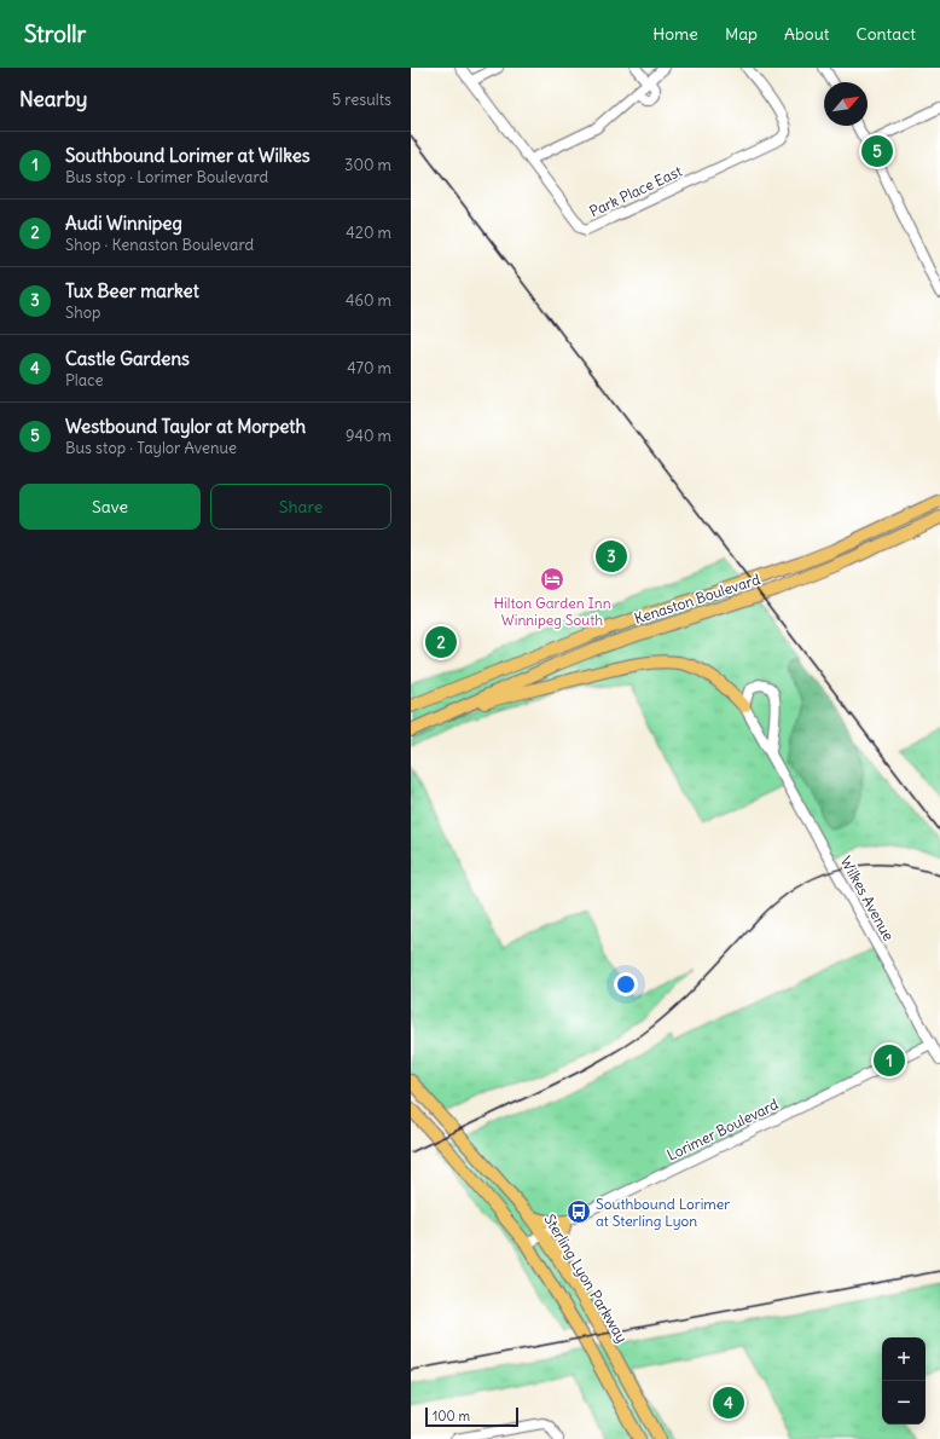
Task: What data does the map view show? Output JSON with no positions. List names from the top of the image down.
{
  "streets": {
    "main road": ["Kenaston Boulevard", "Sterling Lyon Parkway"],
    "street": ["Park Place East", "Wilkes Avenue", "Lorimer Boulevard"]
  },
  "crossings": [
    ["Wilkes Avenue", "Lorimer Boulevard"],
    ["Lorimer Boulevard", "Sterling Lyon Parkway"]
  ],
  "places": {
    "hotel": ["Hilton Garden Inn Winnipeg South"],
    "bus stop": ["Southbound Lorimer at Sterling Lyon"]
  },
  "scale_bar": "100 m",
  "north": "top right",
  "page": {
    "header": "Strollr",
    "nav": [
      "Home",
      "Map",
      "About",
      "Contact"
    ],
    "heading": ["Nearby", "5 results"],
    "list": [
      {
        "mark": "1",
        "name": "Southbound Lorimer at Wilkes",
        "note": "Bus stop · Lorimer Boulevard",
        "value": "300 m"
      },
      {
        "mark": "2",
        "name": "Audi Winnipeg",
        "note": "Shop · Kenaston Boulevard",
        "value": "420 m"
      },
      {
        "mark": "3",
        "name": "Tux Beer market",
        "note": "Shop",
        "value": "460 m"
      },
      {
        "mark": "4",
        "name": "Castle Gardens",
        "note": "Place",
        "value": "470 m"
      },
      {
        "mark": "5",
        "name": "Westbound Taylor at Morpeth",
        "note": "Bus stop · Taylor Avenue",
        "value": "940 m"
      }
    ],
    "pins": [
      "5",
      "3",
      "2",
      "1",
      "4"
    ],
    "buttons": ["Save", "Share"],
    "map_buttons": ["+", "−"],
    "scale": "100 m"
  }
}
